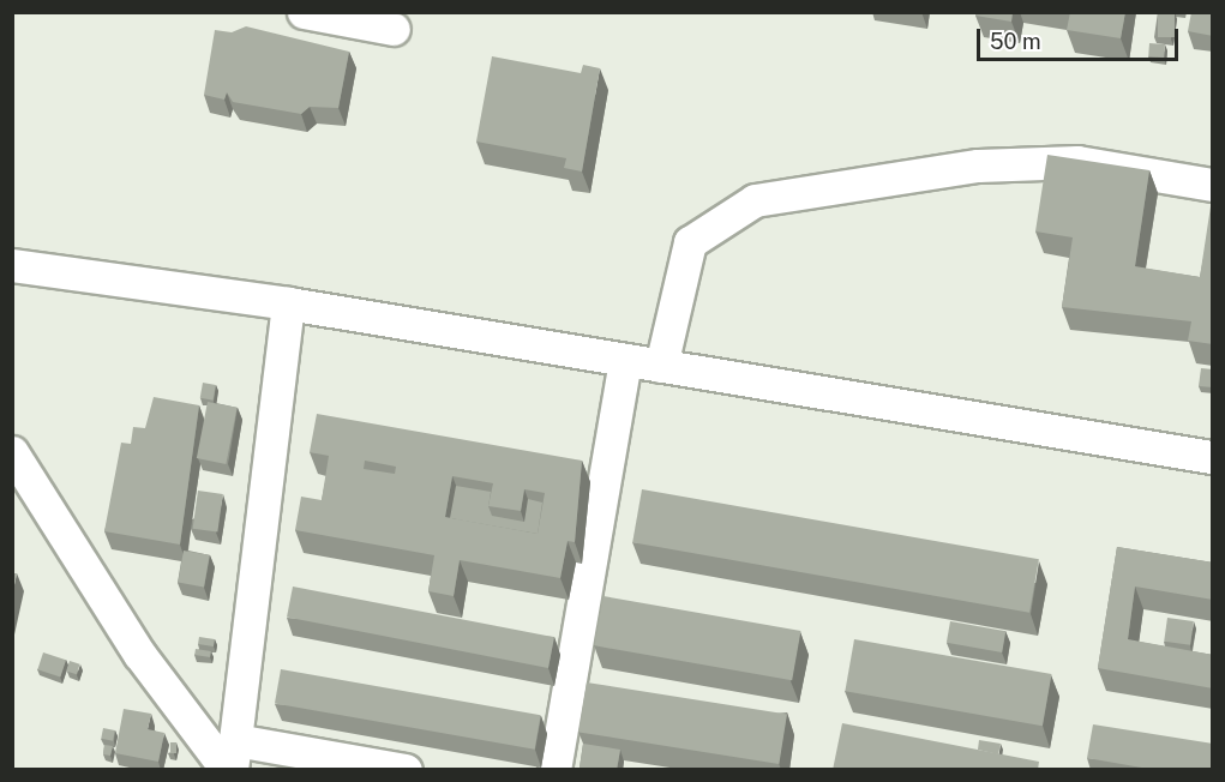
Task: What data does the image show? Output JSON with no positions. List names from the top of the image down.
{
  "scale_bar": "50 m"
}
